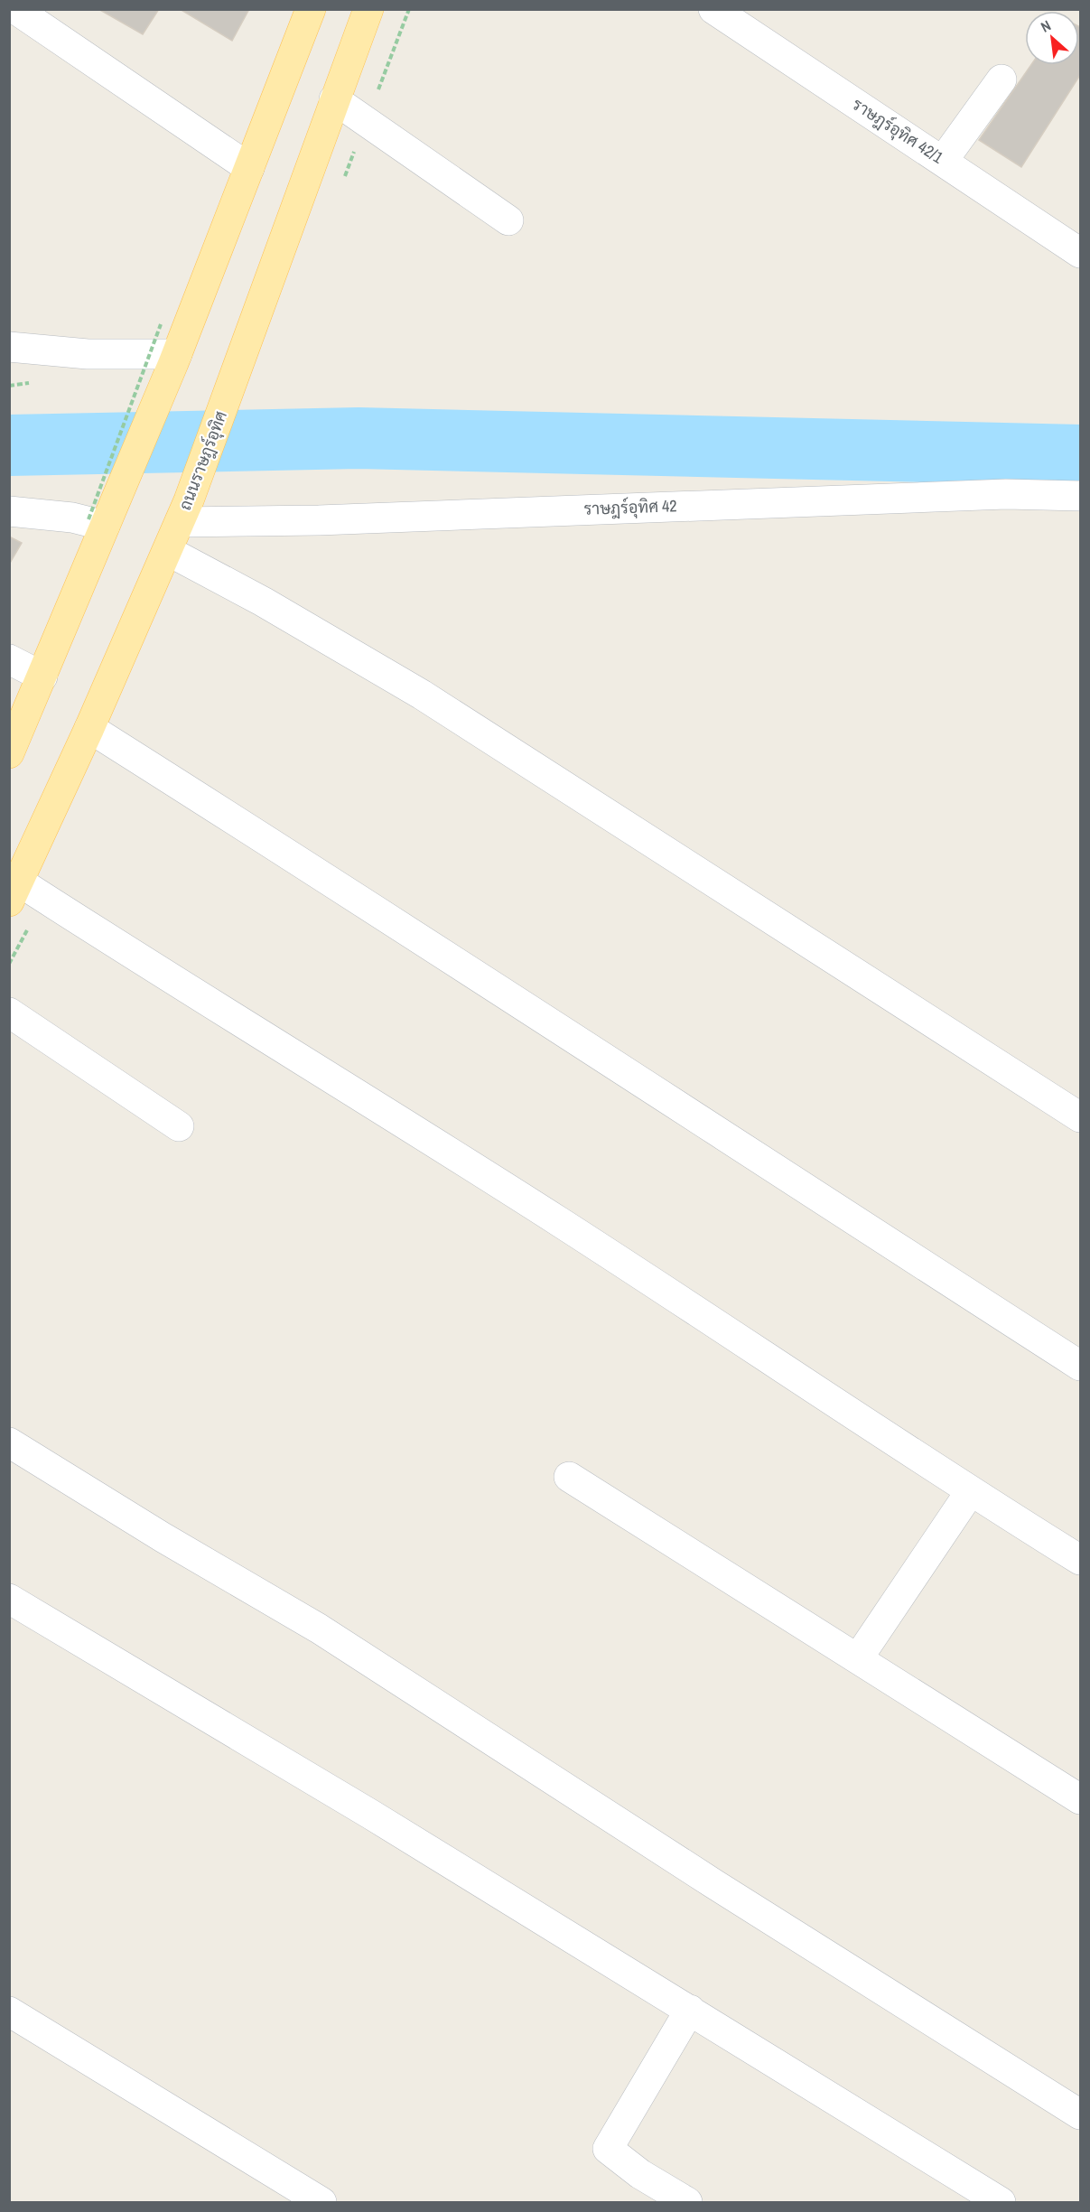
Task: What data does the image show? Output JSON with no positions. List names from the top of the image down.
{
  "streets": {
    "main road": ["ถนนราษฎร์อุทิศ"],
    "street": ["ราษฎร์อุทิศ 42/1", "ราษฎร์อุทิศ 42"]
  },
  "crossings": [
    ["ถนนราษฎร์อุทิศ", "ราษฎร์อุทิศ 42"]
  ],
  "north": "top left"
}
